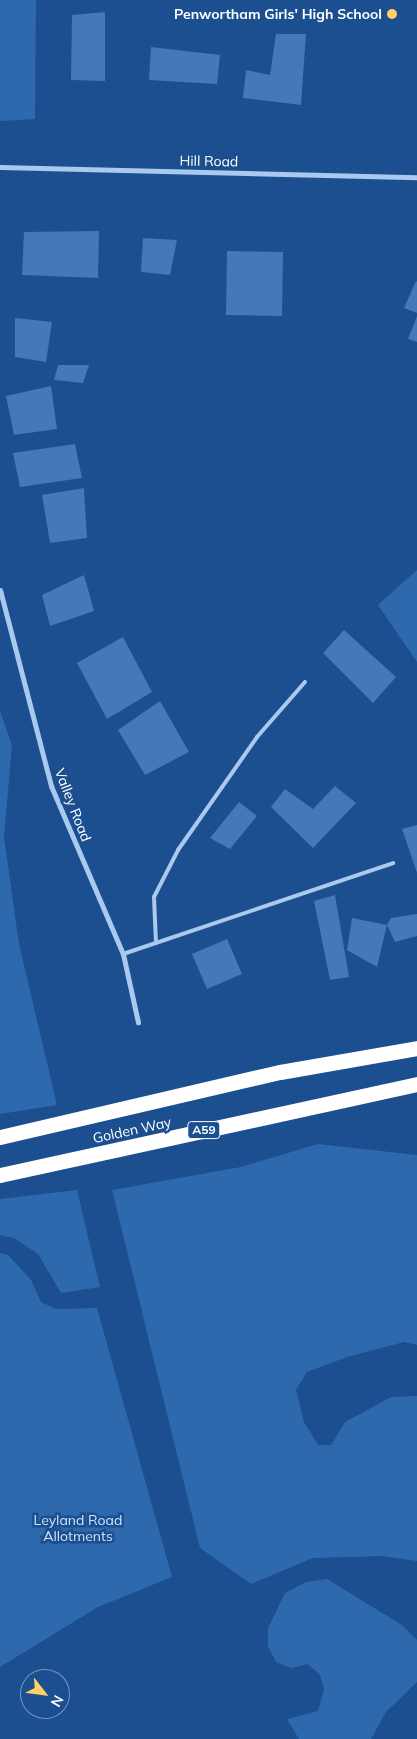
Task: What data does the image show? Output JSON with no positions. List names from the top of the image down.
{
  "streets": {
    "highway": ["Golden Way", "A59"],
    "street": ["Hill Road", "Valley Road"]
  },
  "parks": ["Leyland Road Allotments"],
  "places": ["Penwortham Girls' High School"],
  "north": "bottom right"
}
